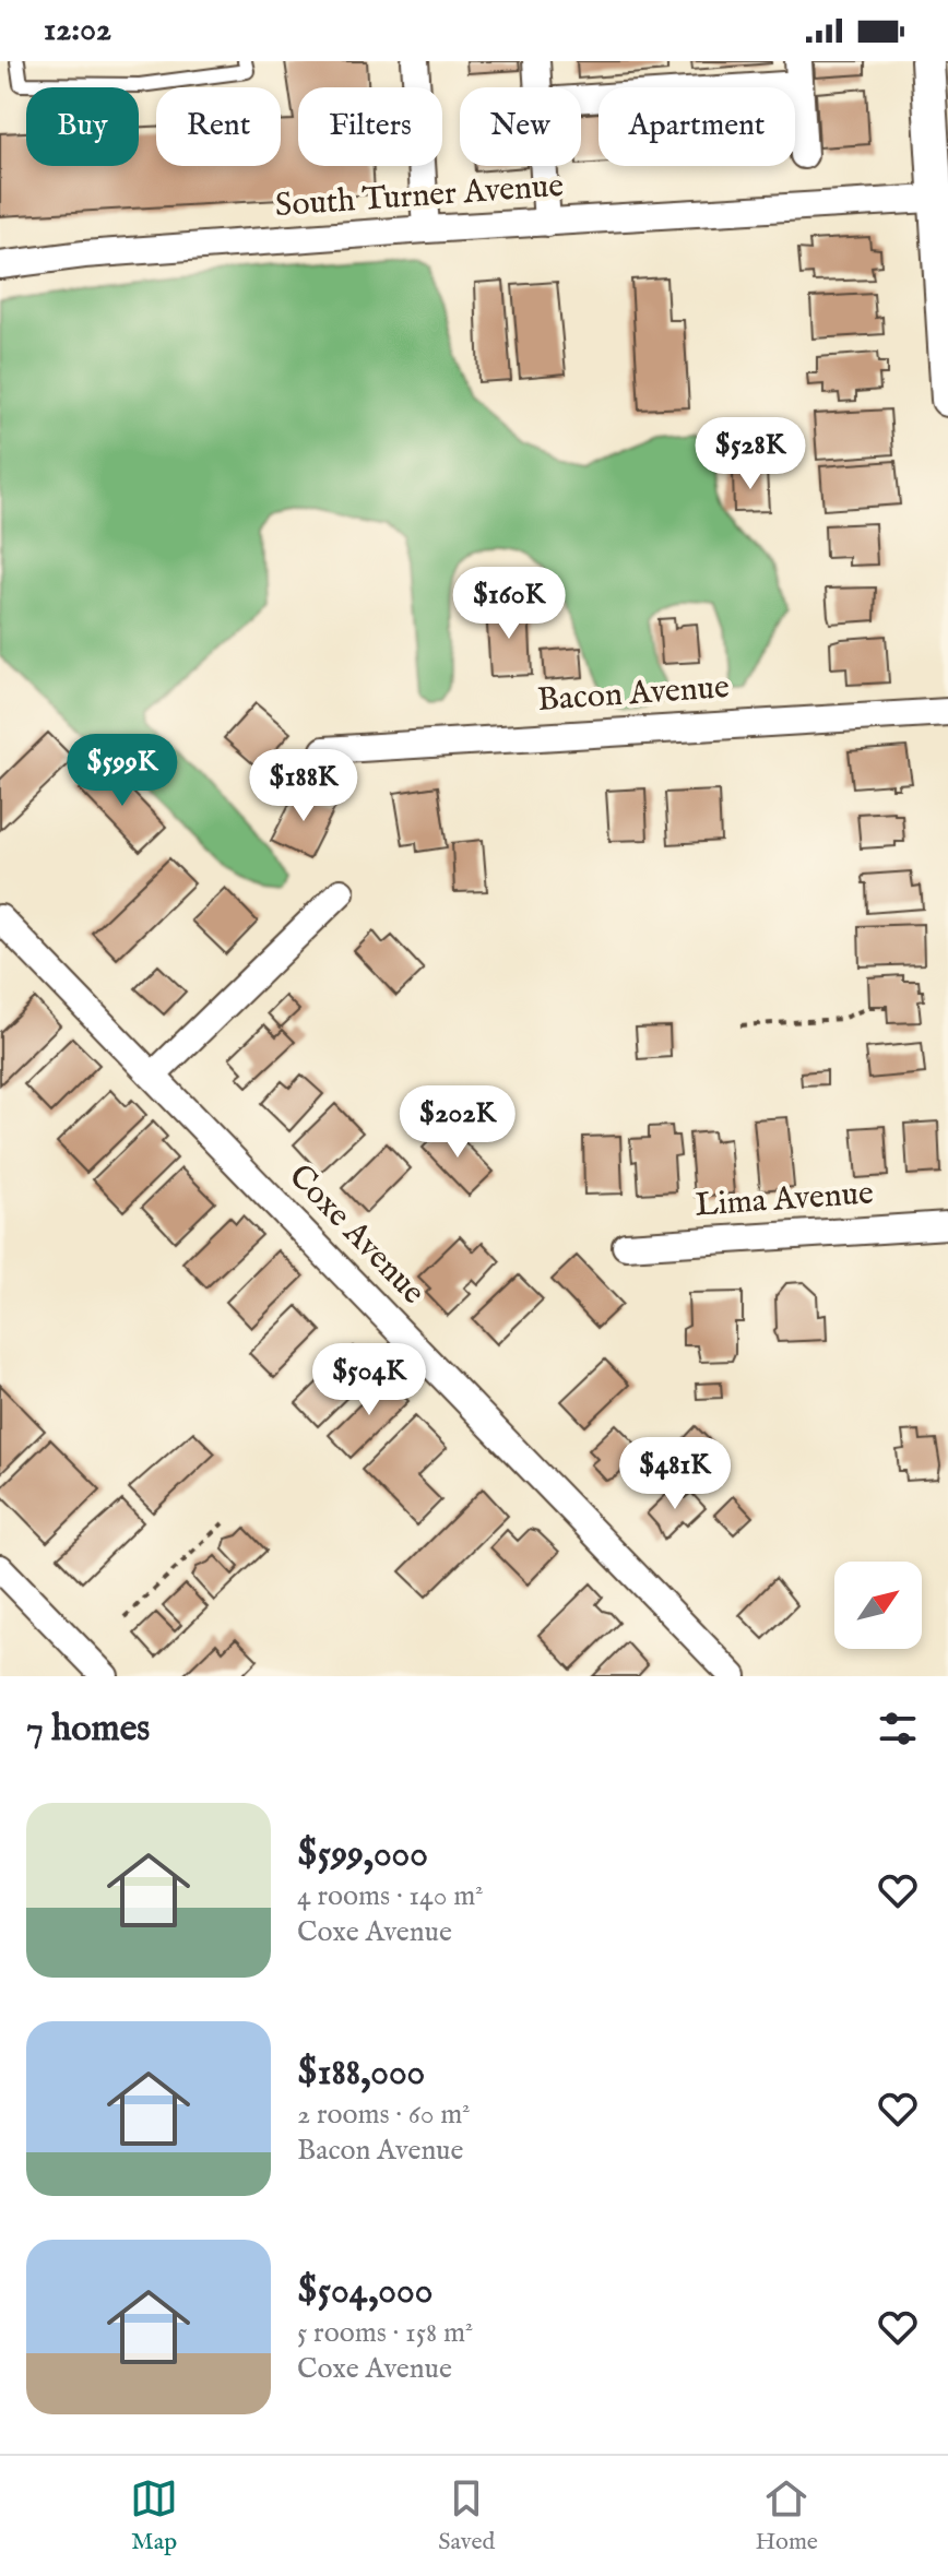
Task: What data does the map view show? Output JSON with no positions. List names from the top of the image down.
{
  "streets": {
    "street": [
      "South Turner Avenue",
      "Bacon Avenue",
      "Lima Avenue",
      "Coxe Avenue"
    ]
  },
  "north": "top right",
  "page": {
    "status": "12:02",
    "chip": [
      "Buy",
      "Rent",
      "Filters",
      "New",
      "Apartment"
    ],
    "price": [
      "$528K",
      "$160K",
      "$599K",
      "$188K",
      "$202K",
      "$504K",
      "$481K"
    ],
    "heading": "7 homes",
    "list": [
      {
        "name": "$599,000",
        "note": "4 rooms · 140 m² · Coxe Avenue"
      },
      {
        "name": "$188,000",
        "note": "2 rooms · 60 m² · Bacon Avenue"
      },
      {
        "name": "$504,000",
        "note": "5 rooms · 158 m² · Coxe Avenue"
      }
    ],
    "tabs": ["Map", "Saved", "Home"]
  }
}
